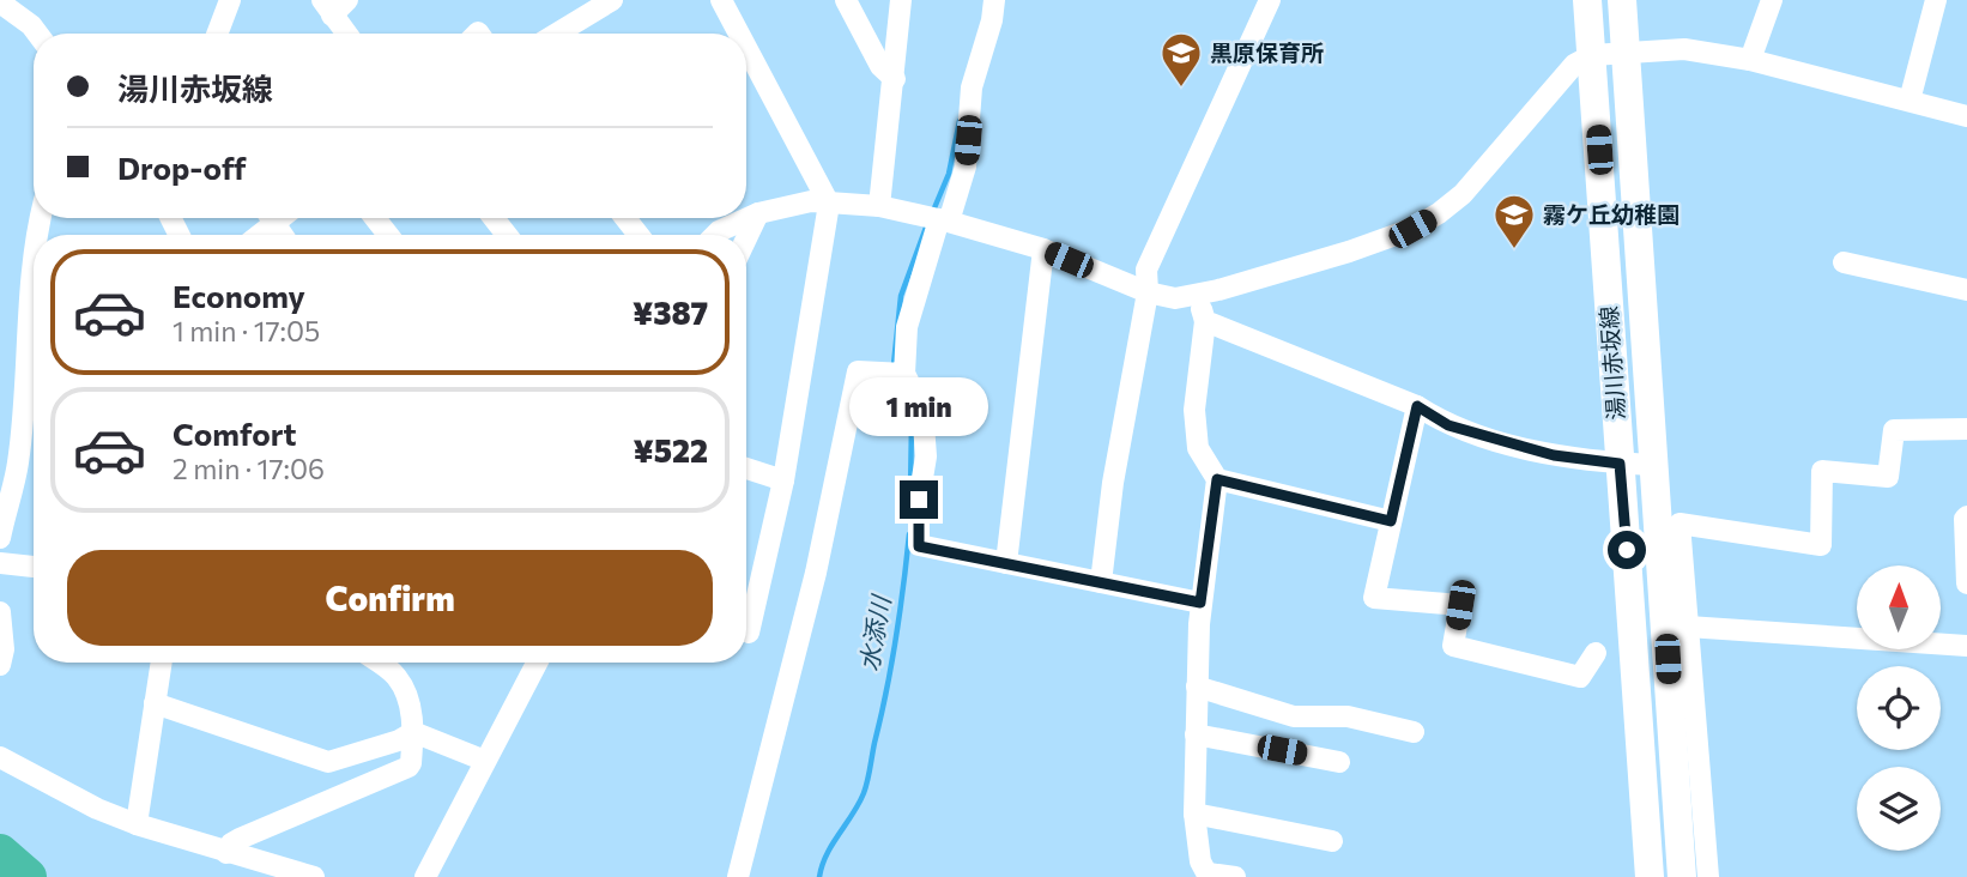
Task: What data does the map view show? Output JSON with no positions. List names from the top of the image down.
{
  "streets": {
    "main road": ["湯川赤坂線"]
  },
  "water": ["水添川"],
  "places": {
    "school or university": ["黒原保育所", "霧ケ丘幼稚園"]
  },
  "north": "top",
  "page": {
    "banner": ["湯川赤坂線", "Drop-off"],
    "list": [
      {
        "name": "Economy",
        "note": "1 min · 17:05",
        "value": "¥387"
      },
      {
        "name": "Comfort",
        "note": "2 min · 17:06",
        "value": "¥522"
      }
    ],
    "bubble": "1 min",
    "buttons": "Confirm"
  }
}
